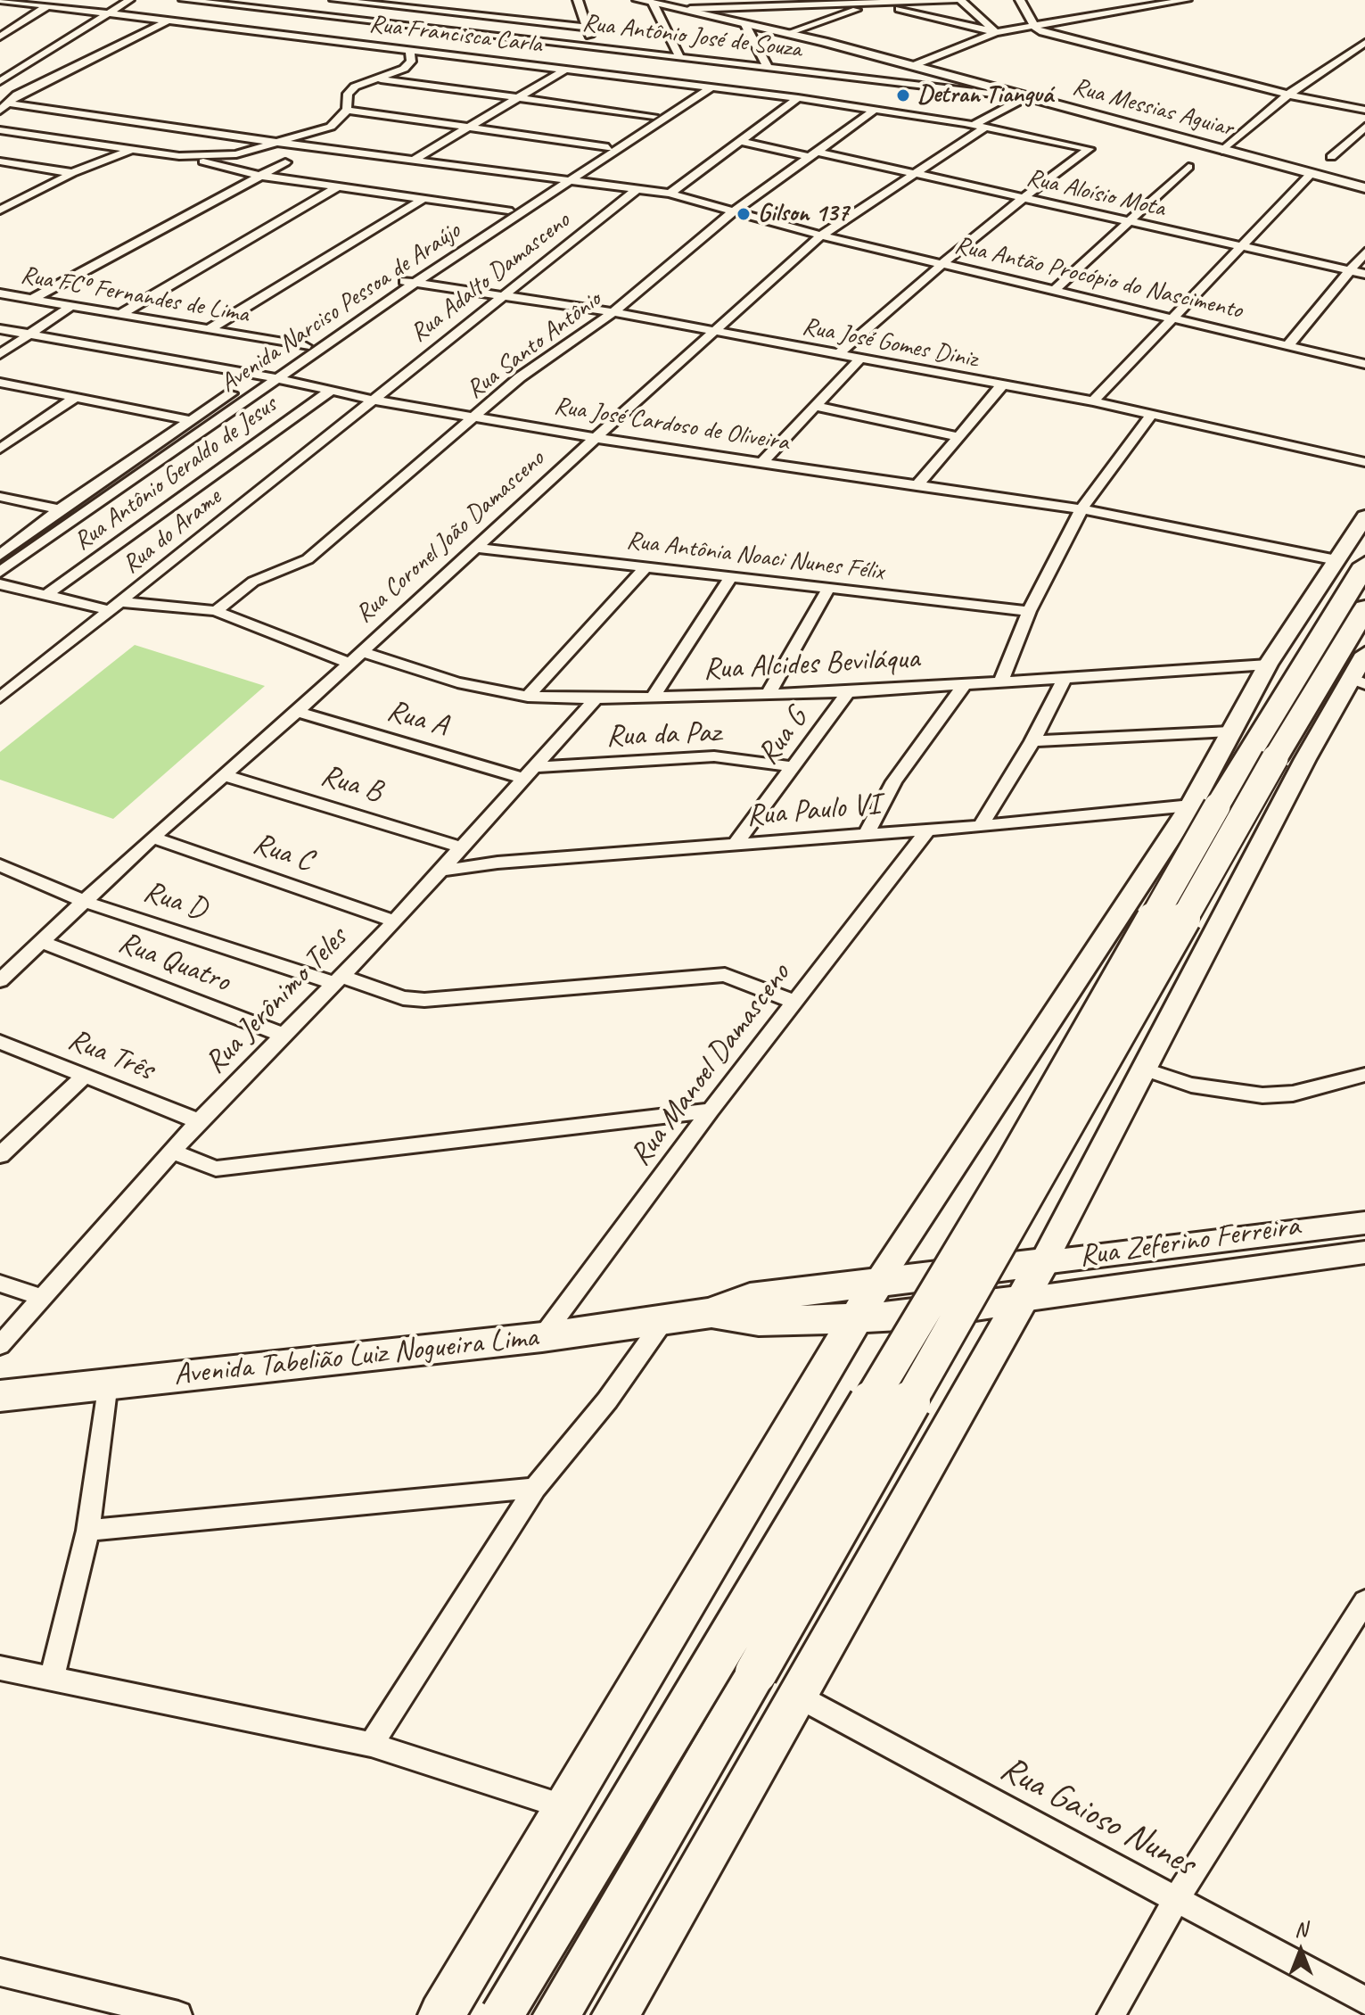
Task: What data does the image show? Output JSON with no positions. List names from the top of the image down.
{
  "streets": {
    "highway": ["Avenida Tabelião Luiz Nogueira Lima"],
    "main road": ["Rua Zeferino Ferreira"],
    "street": [
      "Rua Francisca Carla",
      "Rua Antônio José de Souza",
      "Rua Messias Aguiar",
      "Rua Aloísio Mota",
      "Rua Adalto Damasceno",
      "Rua Antão Procópio do Nascimento",
      "Rua FCº Fernandes de Lima",
      "Avenida Narciso Pessoa de Araújo",
      "Rua José Gomes Diniz",
      "Rua Santo Antônio",
      "Rua José Cardoso de Oliveira",
      "Rua Antônio Geraldo de Jesus",
      "Rua do Arame",
      "Rua Coronel João Damasceno",
      "Rua Antônia Noaci Nunes Félix",
      "Rua Alcides Beviláqua",
      "Rua A",
      "Rua da Paz",
      "Rua G",
      "Rua B",
      "Rua Paulo VI",
      "Rua C",
      "Rua D",
      "Rua Quatro",
      "Rua Jerônimo Teles",
      "Rua Três",
      "Rua Manoel Damasceno",
      "Rua Gaioso Nunes"
    ]
  },
  "crossings": [
    ["Rua Francisca Carla", "Rua Aloísio Mota"],
    ["Rua Francisca Carla", "Avenida Narciso Pessoa de Araújo"],
    ["Rua Francisca Carla", "Rua Santo Antônio"],
    ["Rua Francisca Carla", "Rua Coronel João Damasceno"],
    ["Rua Antônio José de Souza", "Rua Messias Aguiar"],
    ["Rua Aloísio Mota", "Rua Santo Antônio"],
    ["Rua Aloísio Mota", "Rua Coronel João Damasceno"],
    ["Rua Adalto Damasceno", "Rua Antão Procópio do Nascimento"],
    ["Rua Adalto Damasceno", "Rua José Gomes Diniz"],
    ["Rua Adalto Damasceno", "Rua José Cardoso de Oliveira"],
    ["Rua Adalto Damasceno", "Rua do Arame"],
    ["Rua Antão Procópio do Nascimento", "Avenida Narciso Pessoa de Araújo"],
    ["Rua Antão Procópio do Nascimento", "Rua Santo Antônio"],
    ["Rua Antão Procópio do Nascimento", "Rua Coronel João Damasceno"],
    ["Rua FCº Fernandes de Lima", "Avenida Narciso Pessoa de Araújo"],
    ["Avenida Narciso Pessoa de Araújo", "Rua José Gomes Diniz"],
    ["Avenida Narciso Pessoa de Araújo", "Rua José Cardoso de Oliveira"],
    ["Rua José Gomes Diniz", "Rua Santo Antônio"],
    ["Rua José Gomes Diniz", "Rua Coronel João Damasceno"],
    ["Rua Santo Antônio", "Rua José Cardoso de Oliveira"],
    ["Rua José Cardoso de Oliveira", "Rua Antônio Geraldo de Jesus"],
    ["Rua José Cardoso de Oliveira", "Rua do Arame"],
    ["Rua José Cardoso de Oliveira", "Rua Coronel João Damasceno"],
    ["Rua Coronel João Damasceno", "Rua Antônia Noaci Nunes Félix"],
    ["Rua Coronel João Damasceno", "Rua Alcides Beviláqua"],
    ["Rua Coronel João Damasceno", "Rua A"],
    ["Rua Coronel João Damasceno", "Rua B"],
    ["Rua Coronel João Damasceno", "Rua C"],
    ["Rua Coronel João Damasceno", "Rua D"],
    ["Rua Coronel João Damasceno", "Rua Quatro"],
    ["Rua Alcides Beviláqua", "Rua G"],
    ["Rua Alcides Beviláqua", "Rua Jerônimo Teles"],
    ["Rua A", "Rua da Paz"],
    ["Rua A", "Rua Jerônimo Teles"],
    ["Rua da Paz", "Rua G"],
    ["Rua da Paz", "Rua Jerônimo Teles"],
    ["Rua G", "Rua Paulo VI"],
    ["Rua B", "Rua Jerônimo Teles"],
    ["Rua Paulo VI", "Rua Jerônimo Teles"],
    ["Rua Paulo VI", "Rua Manoel Damasceno"],
    ["Rua C", "Rua Jerônimo Teles"],
    ["Rua D", "Rua Jerônimo Teles"],
    ["Rua D", "Rua Manoel Damasceno"],
    ["Rua Quatro", "Rua Jerônimo Teles"],
    ["Rua Jerônimo Teles", "Rua Três"],
    ["Rua Manoel Damasceno", "Avenida Tabelião Luiz Nogueira Lima"],
    ["Rua Zeferino Ferreira", "Avenida Tabelião Luiz Nogueira Lima"]
  ],
  "places": ["Detran Tianguá", "Gilson 137"],
  "north": "top"
}
